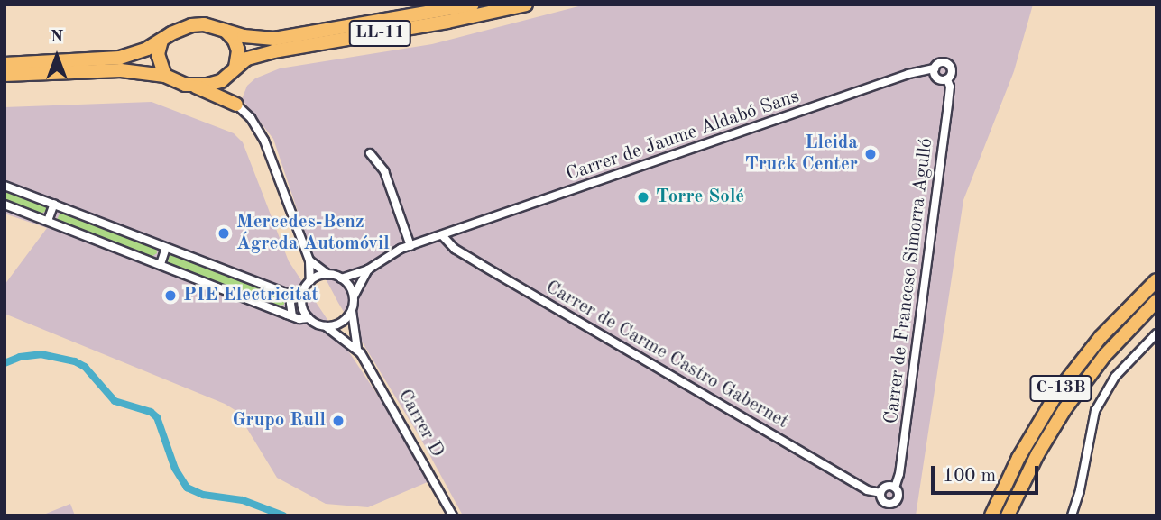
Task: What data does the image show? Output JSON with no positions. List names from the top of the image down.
{
  "streets": {
    "highway": ["LL-11", "C-13B"],
    "street": [
      "Carrer de Jaume Aldabó Sans",
      "Carrer de Francesc Simorra Agulló",
      "Carrer de Carme Castro Gabernet",
      "Carrer D"
    ]
  },
  "crossings": [
    ["Carrer de Jaume Aldabó Sans", "Carrer de Francesc Simorra Agulló"],
    ["Carrer de Jaume Aldabó Sans", "Carrer de Carme Castro Gabernet"],
    ["Carrer de Francesc Simorra Agulló", "Carrer de Carme Castro Gabernet"]
  ],
  "places": [
    "Lleida Truck Center",
    "Torre Solé",
    "Mercedes-Benz Ágreda Automóvil",
    "PIE Electricitat",
    "Grupo Rull"
  ],
  "scale_bar": "100 m",
  "north": "top"
}
